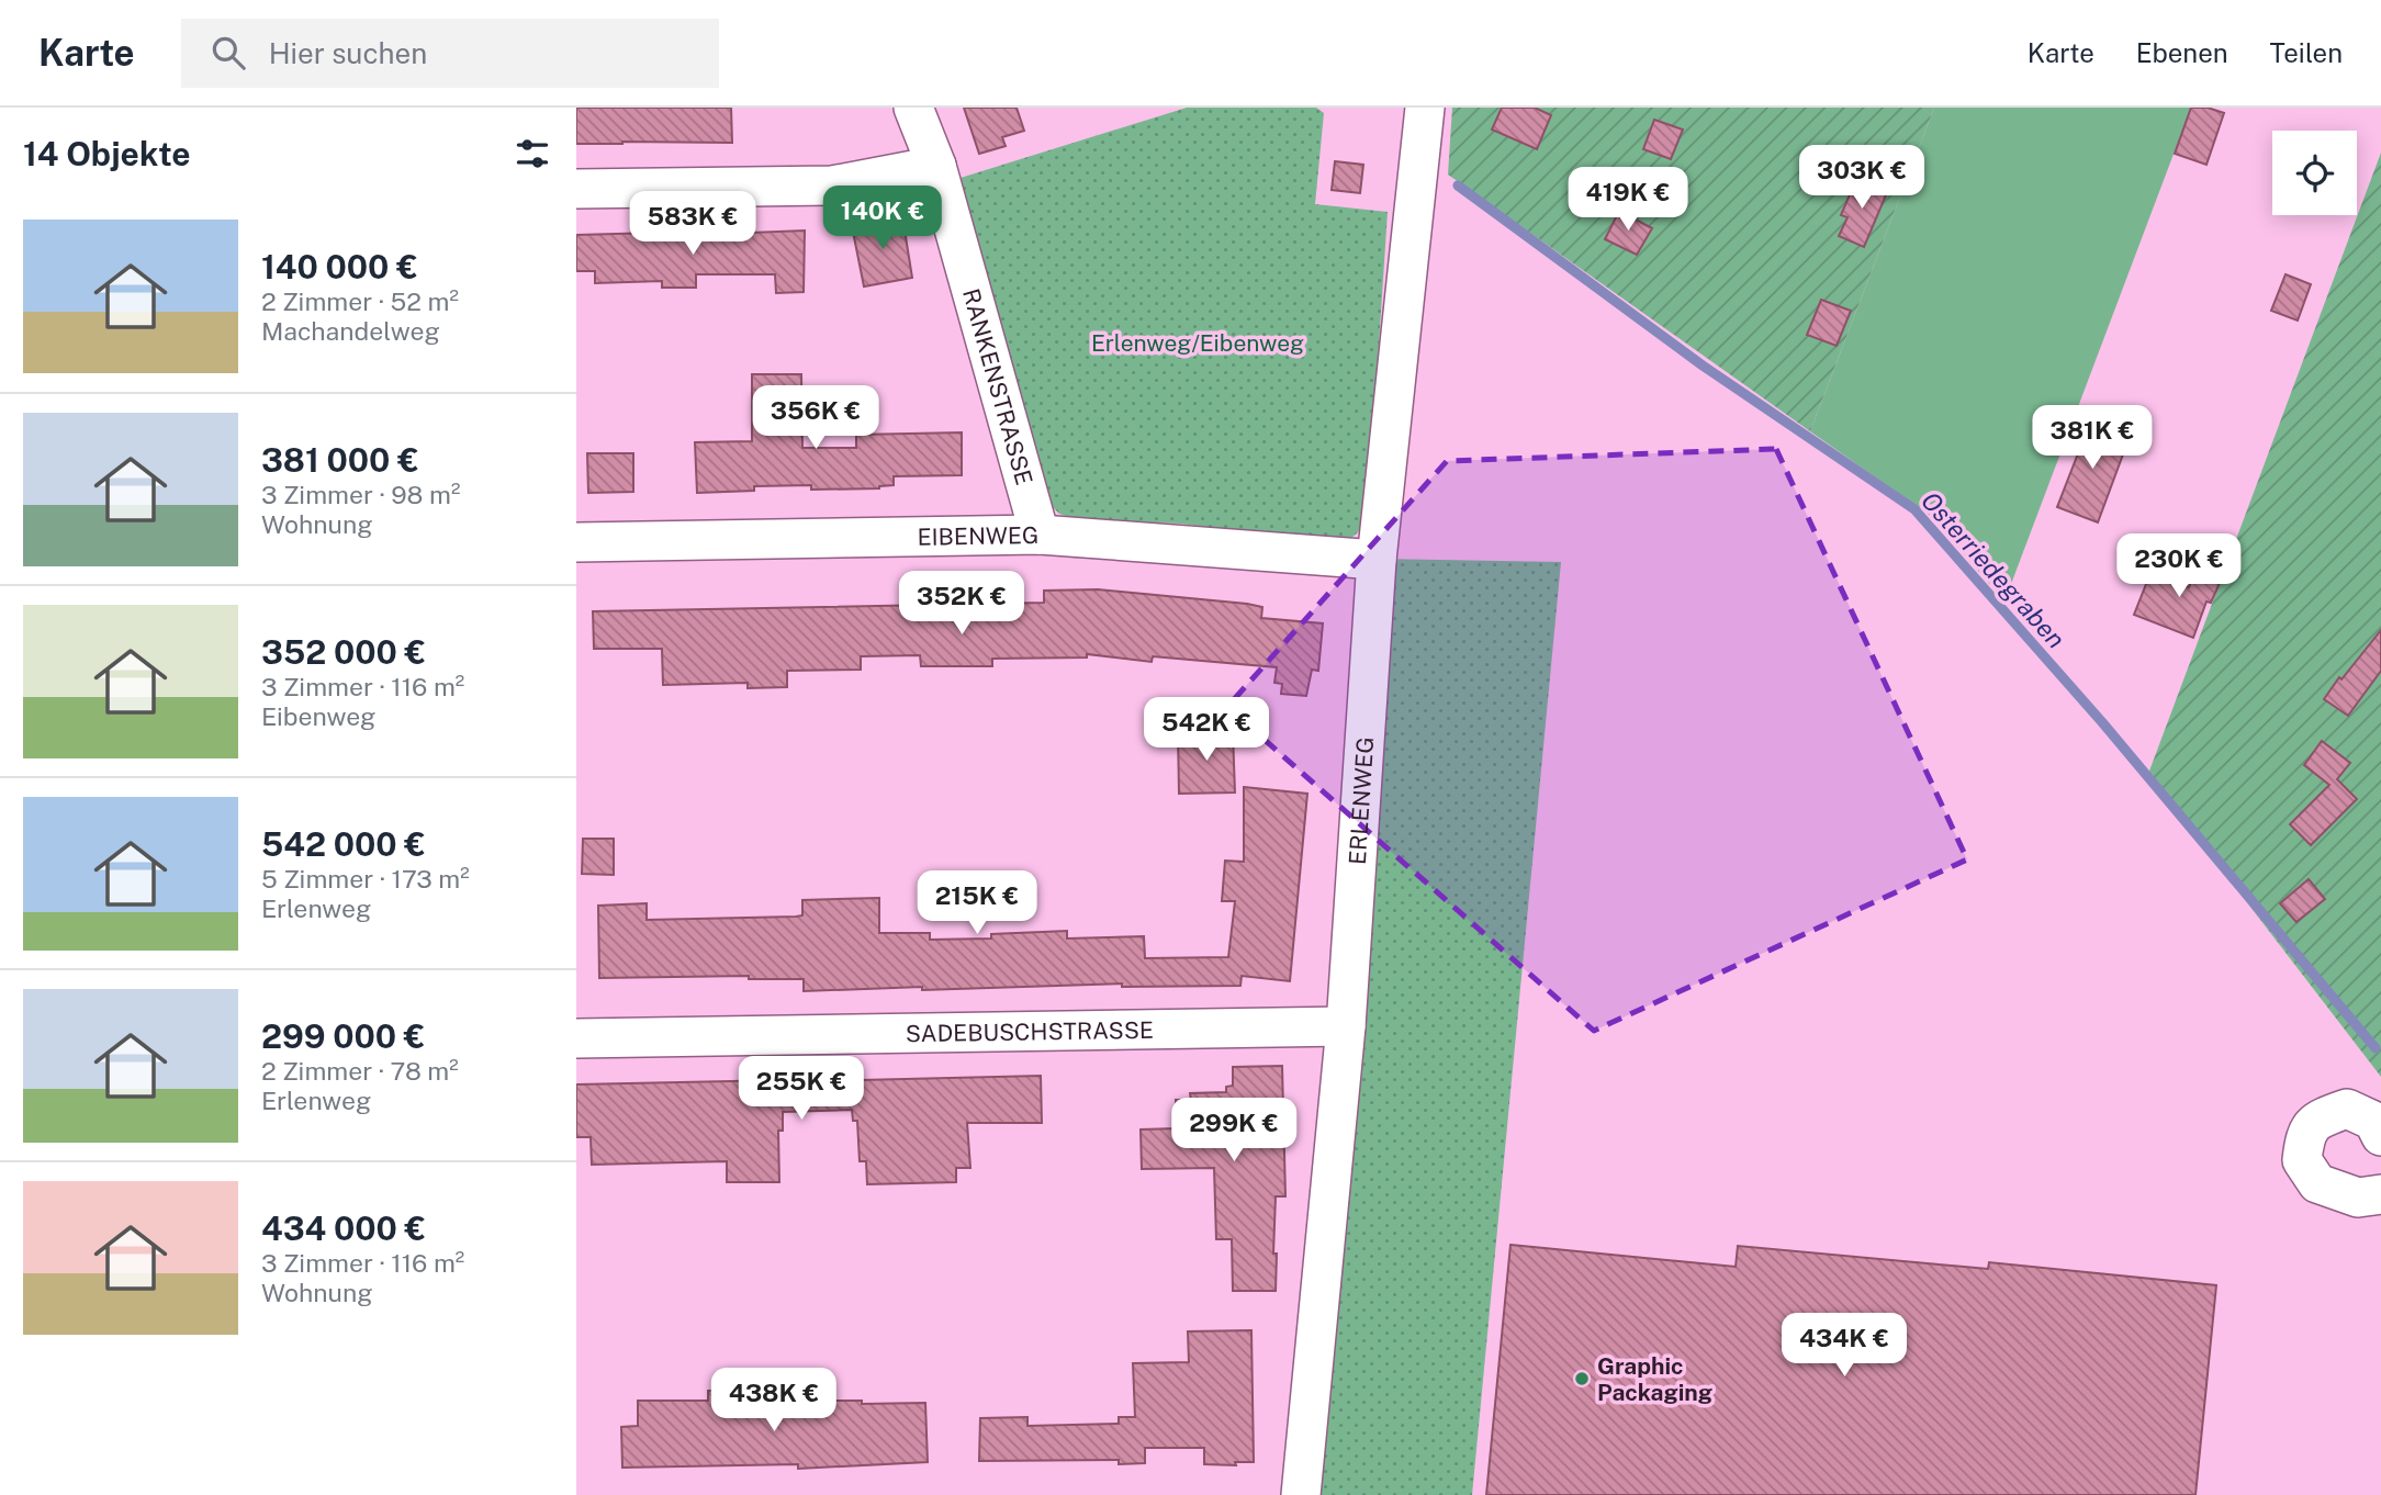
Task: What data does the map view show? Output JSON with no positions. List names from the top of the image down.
{
  "streets": {
    "street": [
      "RANKENSTRASSE",
      "EIBENWEG",
      "ERLENWEG",
      "SADEBUSCHSTRASSE"
    ]
  },
  "crossings": [
    ["RANKENSTRASSE", "EIBENWEG"],
    ["EIBENWEG", "ERLENWEG"],
    ["ERLENWEG", "SADEBUSCHSTRASSE"]
  ],
  "water": ["Osterriedegraben"],
  "parks": ["Erlenweg/Eibenweg"],
  "places": ["Graphic Packaging"],
  "page": {
    "header": "Karte",
    "search": "Hier suchen",
    "nav": ["Karte", "Ebenen", "Teilen"],
    "heading": "14 Objekte",
    "price": [
      "303K €",
      "419K €",
      "140K €",
      "583K €",
      "356K €",
      "381K €",
      "230K €",
      "352K €",
      "542K €",
      "215K €",
      "255K €",
      "299K €",
      "434K €",
      "438K €"
    ],
    "list": [
      {
        "name": "140 000 €",
        "note": "2 Zimmer · 52 m² · Machandelweg"
      },
      {
        "name": "381 000 €",
        "note": "3 Zimmer · 98 m² · Wohnung"
      },
      {
        "name": "352 000 €",
        "note": "3 Zimmer · 116 m² · Eibenweg"
      },
      {
        "name": "542 000 €",
        "note": "5 Zimmer · 173 m² · Erlenweg"
      },
      {
        "name": "299 000 €",
        "note": "2 Zimmer · 78 m² · Erlenweg"
      },
      {
        "name": "434 000 €",
        "note": "3 Zimmer · 116 m² · Wohnung"
      }
    ]
  }
}
